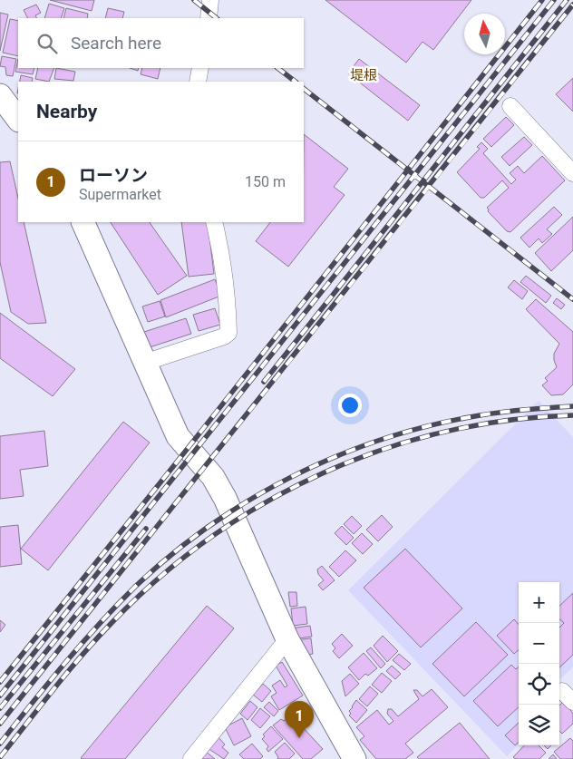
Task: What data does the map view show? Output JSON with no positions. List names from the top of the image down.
{
  "districts": ["堤根"],
  "north": "top",
  "page": {
    "search": "Search here",
    "heading": "Nearby",
    "list": [
      {
        "mark": "1",
        "name": "ローソン",
        "note": "Supermarket",
        "value": "150 m"
      }
    ],
    "map_buttons": ["+", "−"],
    "pins": "1"
  }
}
